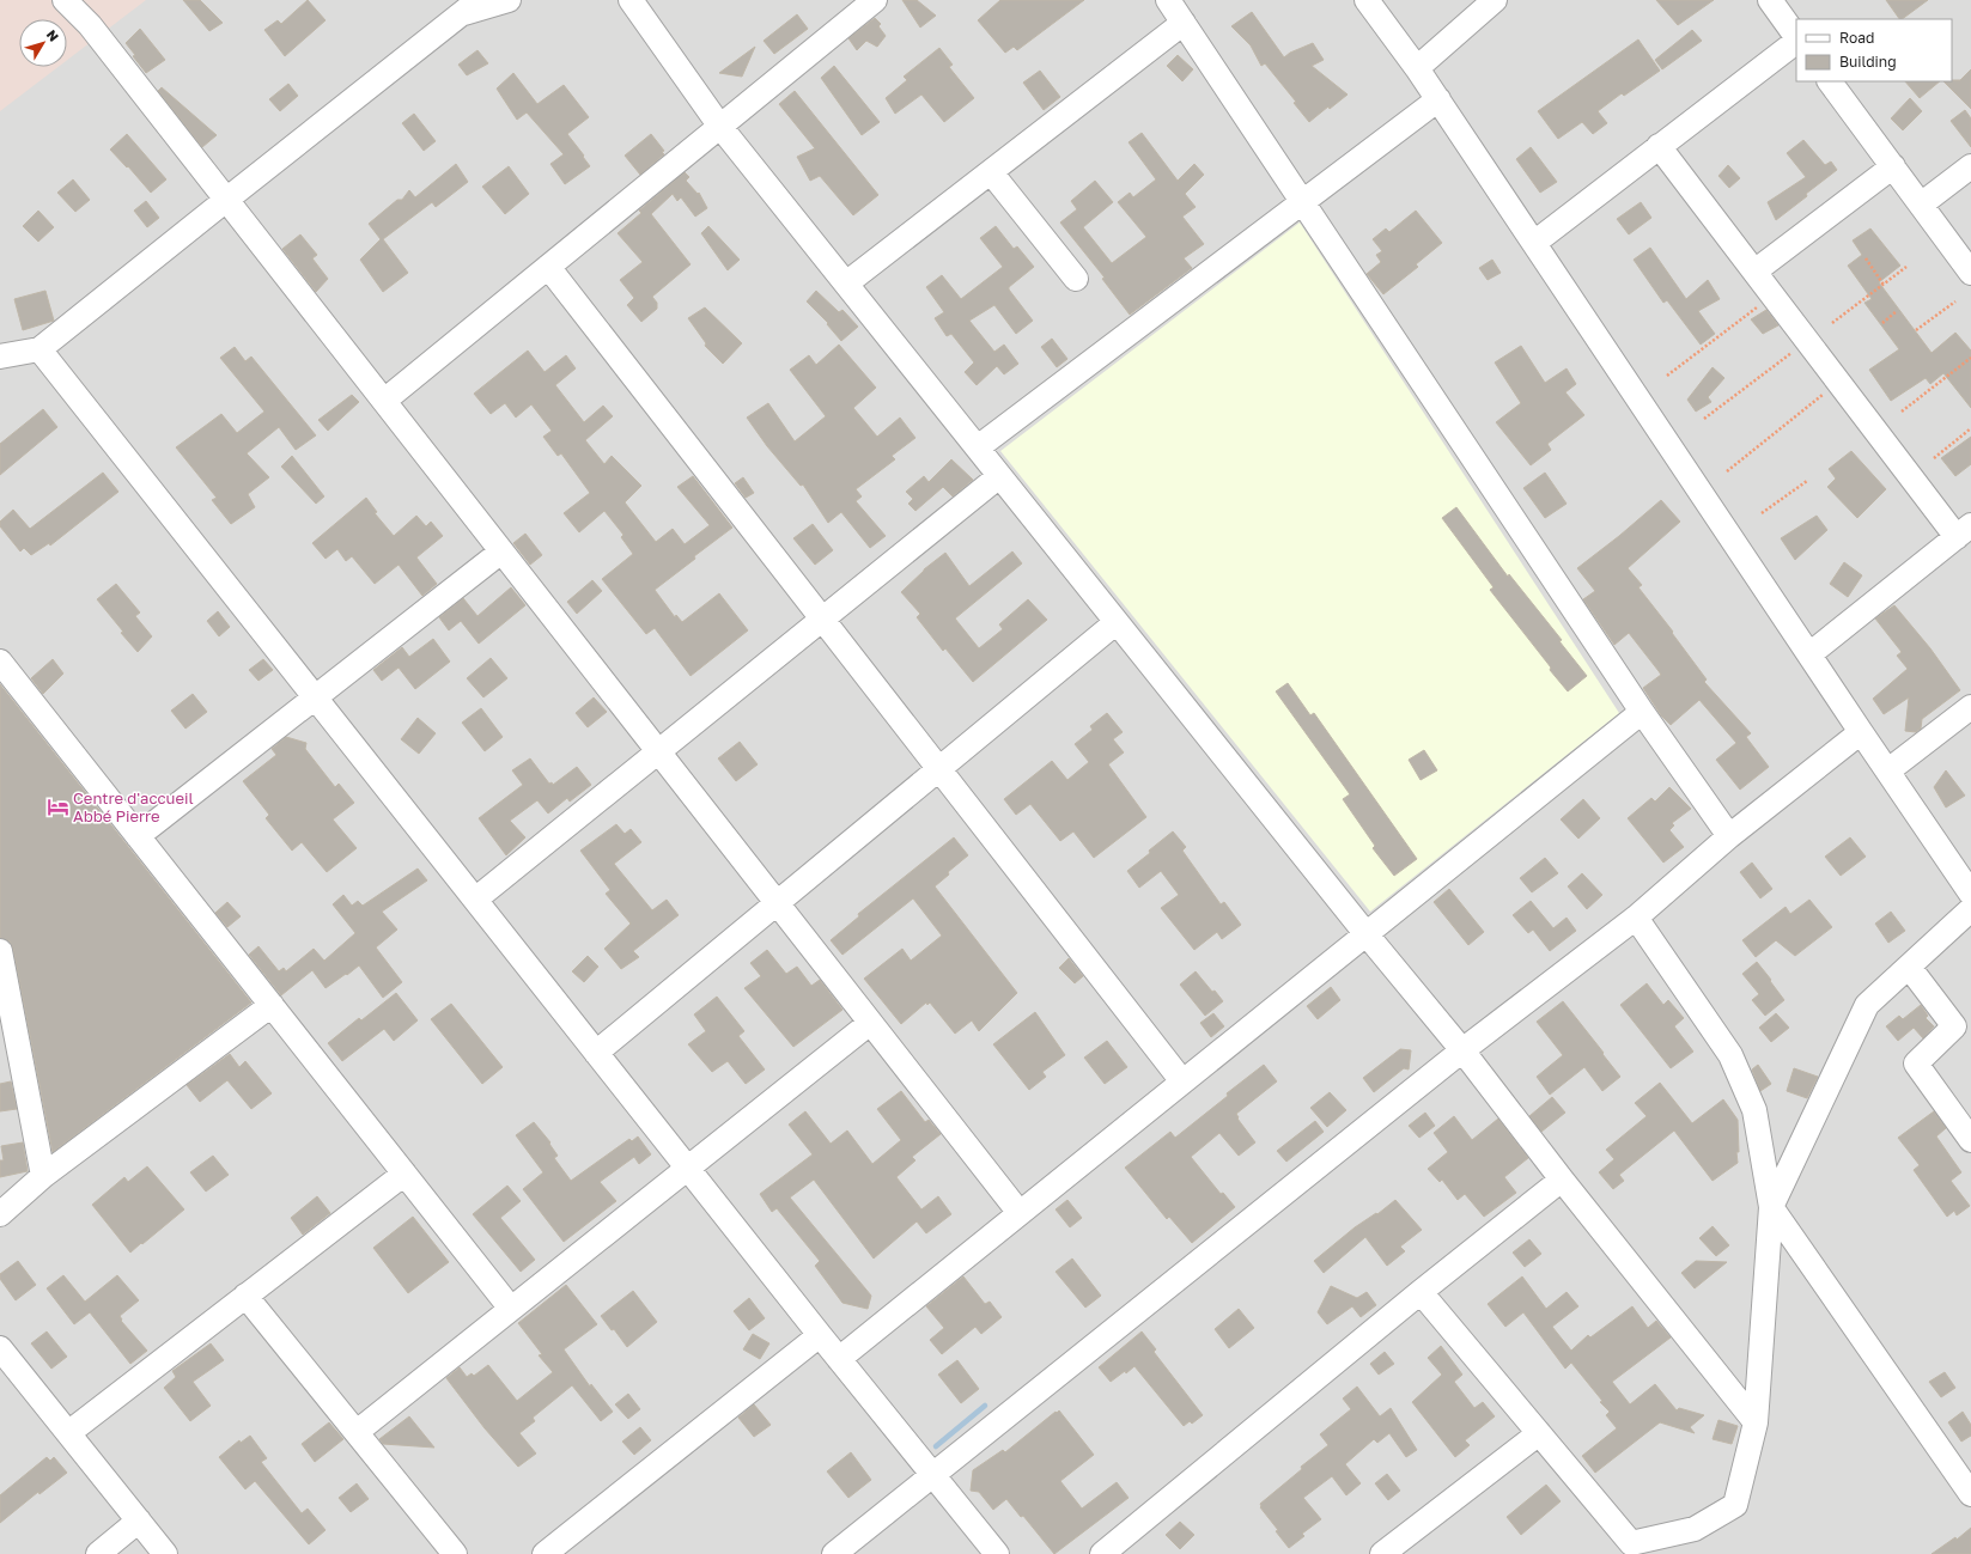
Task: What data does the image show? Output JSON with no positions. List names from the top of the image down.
{
  "places": {
    "hotel": ["Centre d'accueil Abbé Pierre"]
  },
  "legend": ["Road", "Building"],
  "north": "top right"
}
